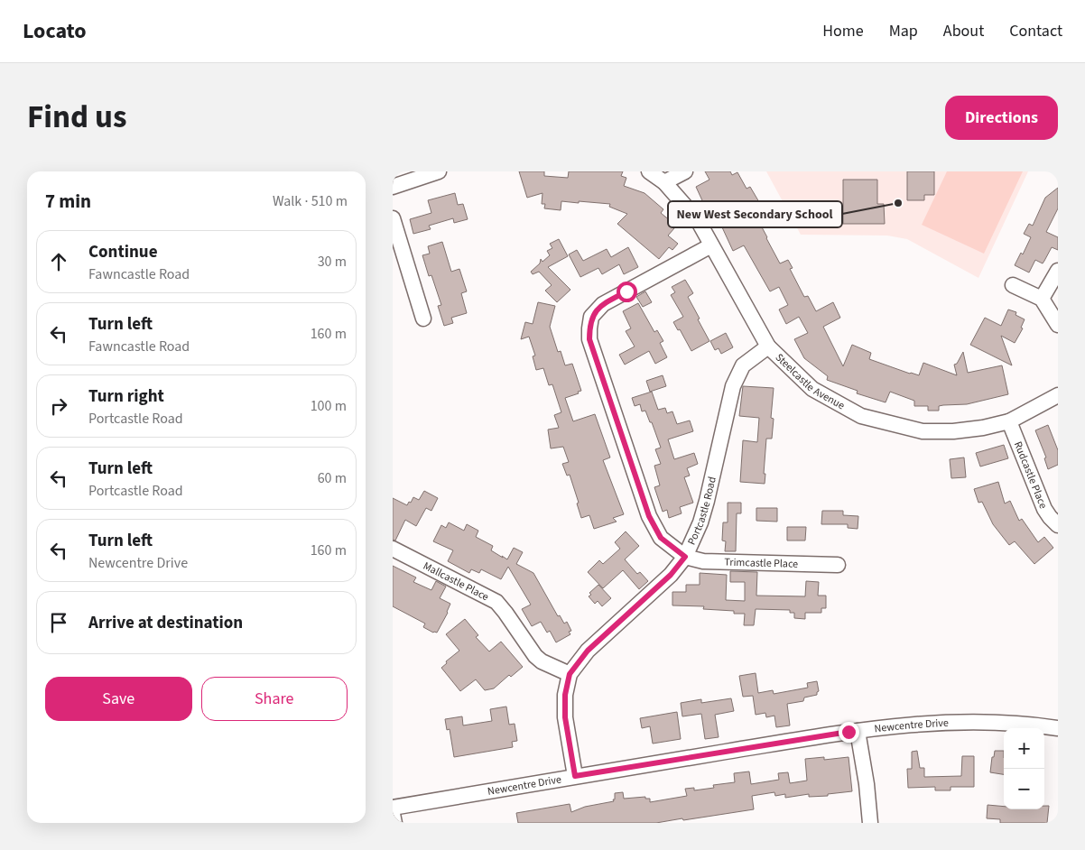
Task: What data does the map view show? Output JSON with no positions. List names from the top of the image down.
{
  "streets": {
    "street": [
      "Steelcastle Avenue",
      "Rudcastle Place",
      "Portcastle Road",
      "Trimcastle Place",
      "Mallcastle Place",
      "Newcentre Drive"
    ]
  },
  "crossings": [
    ["Steelcastle Avenue", "Rudcastle Place"],
    ["Steelcastle Avenue", "Portcastle Road"],
    ["Portcastle Road", "Trimcastle Place"],
    ["Portcastle Road", "Mallcastle Place"],
    ["Portcastle Road", "Newcentre Drive"]
  ],
  "places": ["New West Secondary School"],
  "page": {
    "header": "Locato",
    "nav": [
      "Home",
      "Map",
      "About",
      "Contact"
    ],
    "title": "Find us",
    "buttons": [
      "Directions",
      ["Save", "Share"]
    ],
    "heading": ["7 min", "Walk · 510 m"],
    "list": [
      ["Continue", "Fawncastle Road", "30 m"],
      ["Turn left", "Fawncastle Road", "160 m"],
      ["Turn right", "Portcastle Road", "100 m"],
      ["Turn left", "Portcastle Road", "60 m"],
      ["Turn left", "Newcentre Drive", "160 m"],
      "Arrive at destination"
    ],
    "map_buttons": ["+", "−"]
  }
}
